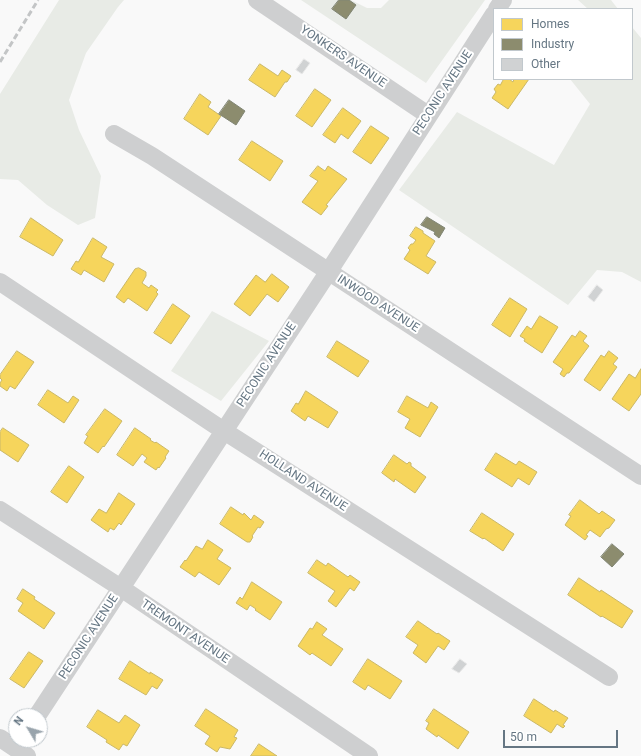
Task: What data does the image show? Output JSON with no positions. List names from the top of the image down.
{
  "streets": {
    "street": [
      "YONKERS AVENUE",
      "PECONIC AVENUE",
      "INWOOD AVENUE",
      "HOLLAND AVENUE",
      "TREMONT AVENUE"
    ]
  },
  "crossings": [
    ["YONKERS AVENUE", "PECONIC AVENUE"],
    ["PECONIC AVENUE", "INWOOD AVENUE"],
    ["PECONIC AVENUE", "HOLLAND AVENUE"],
    ["PECONIC AVENUE", "TREMONT AVENUE"]
  ],
  "legend": ["Homes", "Industry", "Other"],
  "scale_bar": "50 m",
  "north": "top left"
}
